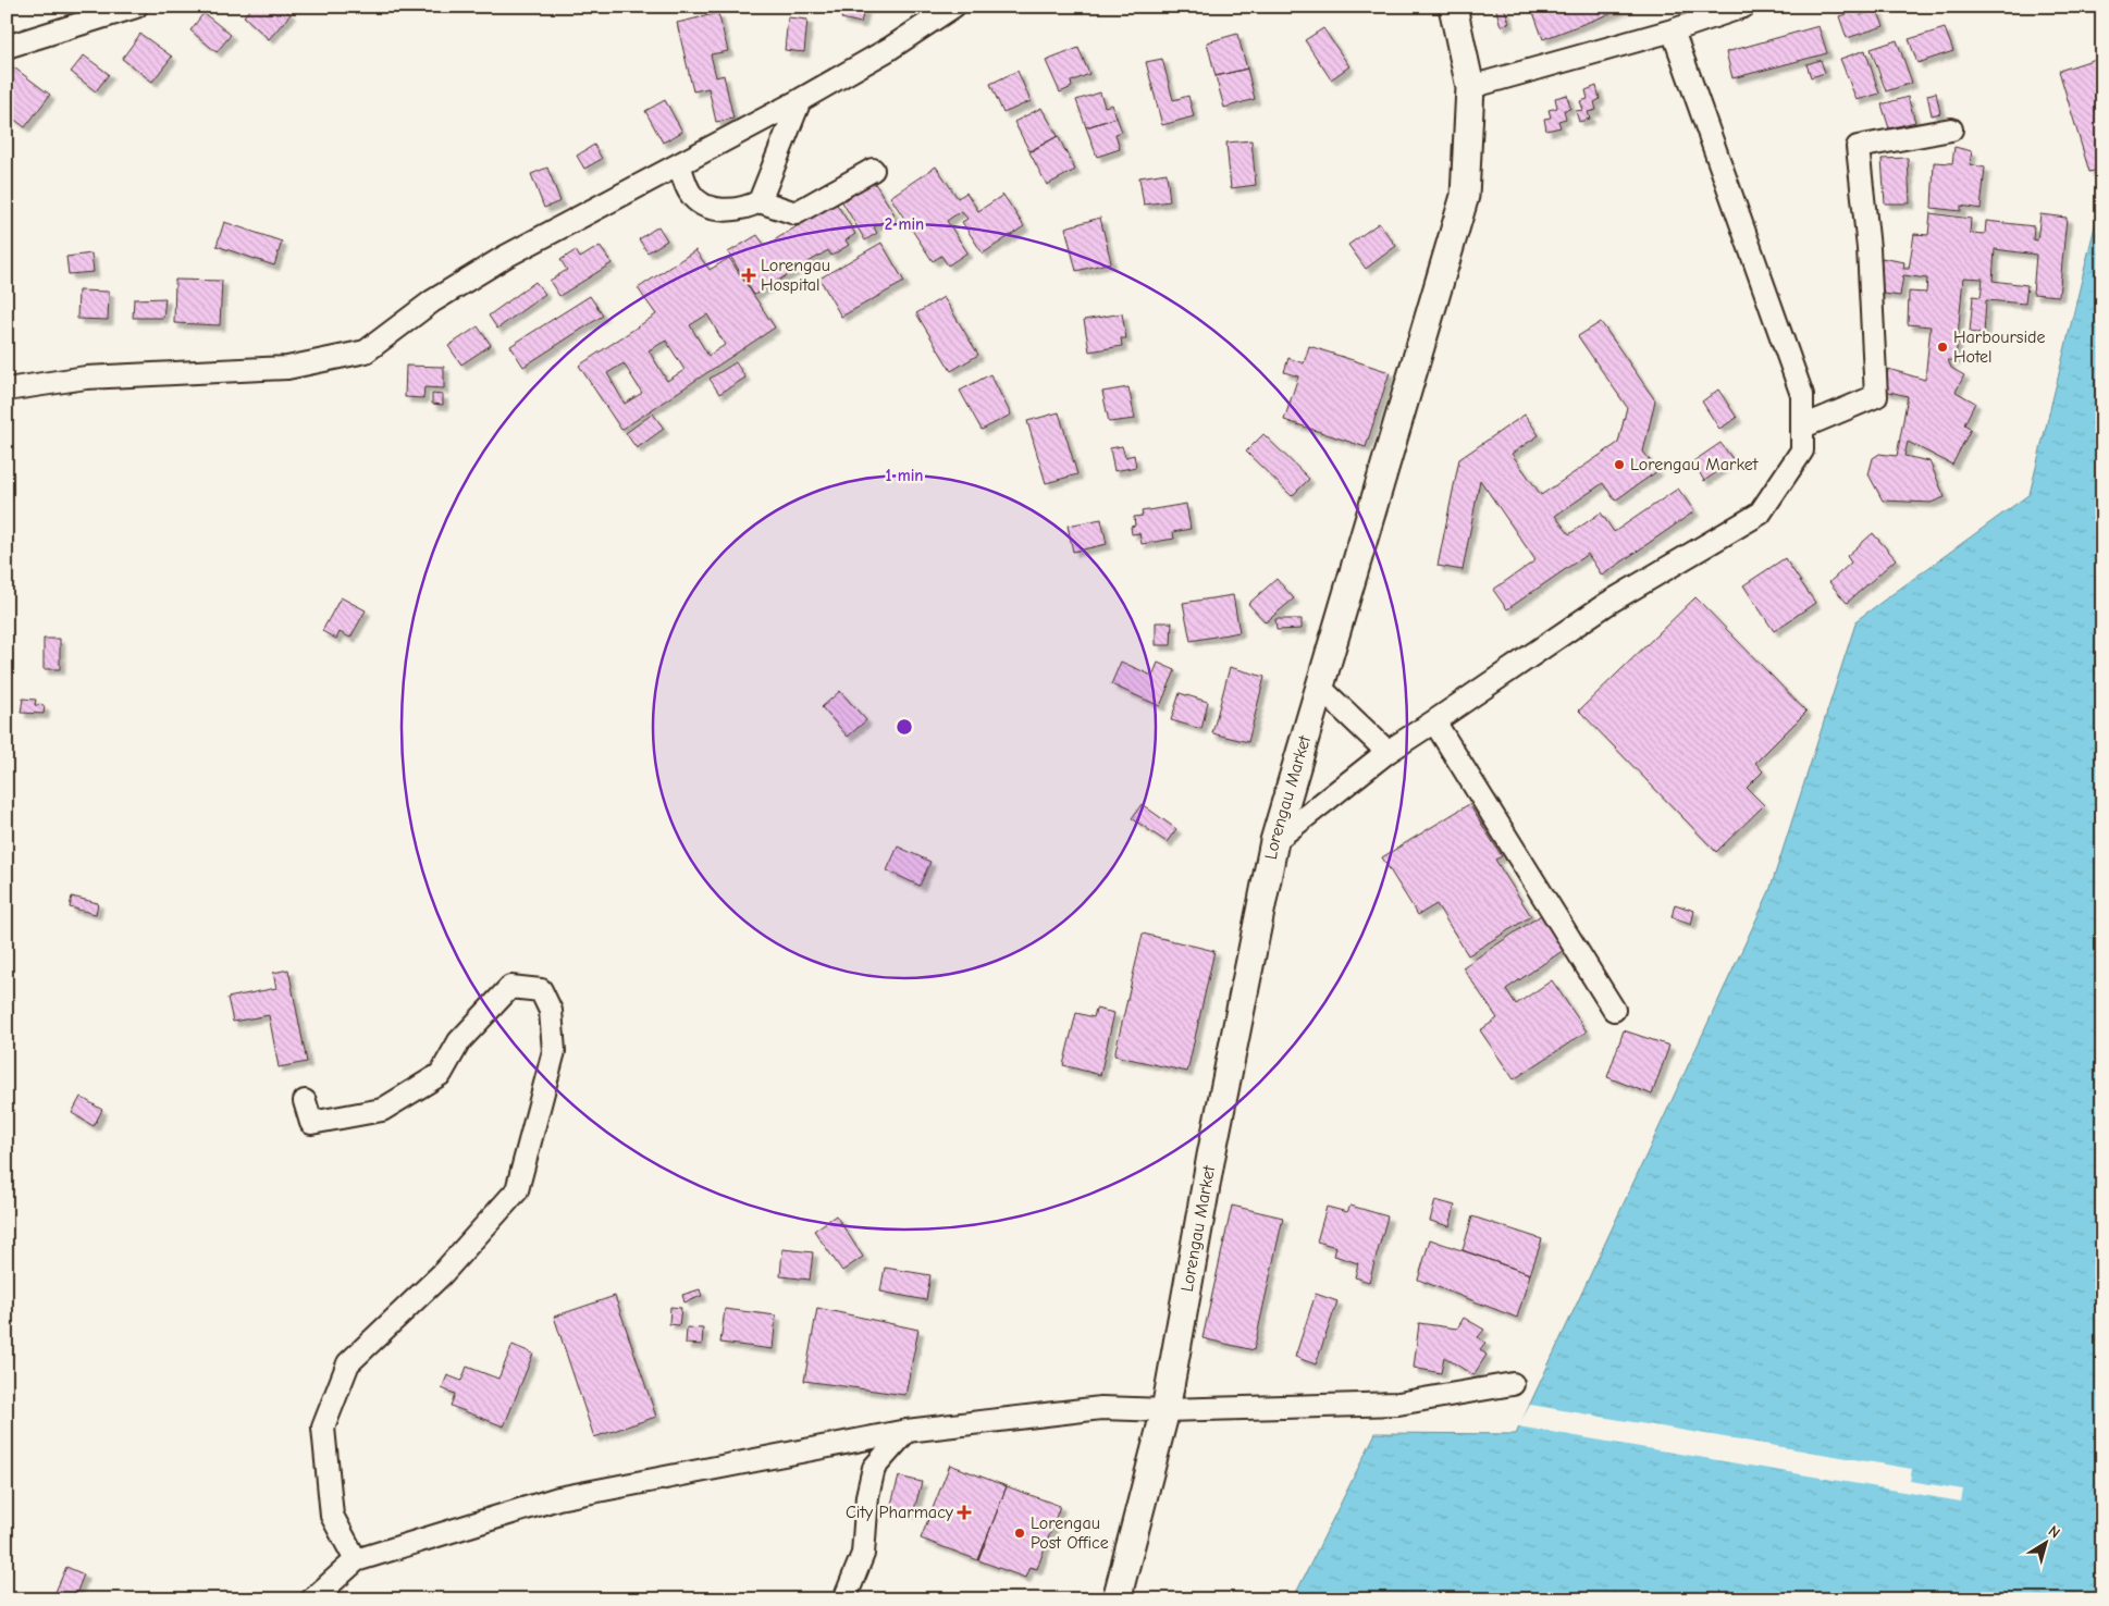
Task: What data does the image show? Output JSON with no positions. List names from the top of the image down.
{
  "streets": {
    "main road": ["Lorengau Market"]
  },
  "places": {
    "health": ["Lorengau Hospital", "City Pharmacy"],
    "other": ["Harbourside Hotel", "Lorengau Market", "Lorengau Post Office"]
  },
  "north": "top right",
  "rings": ["2 min", "1 min"]
}
